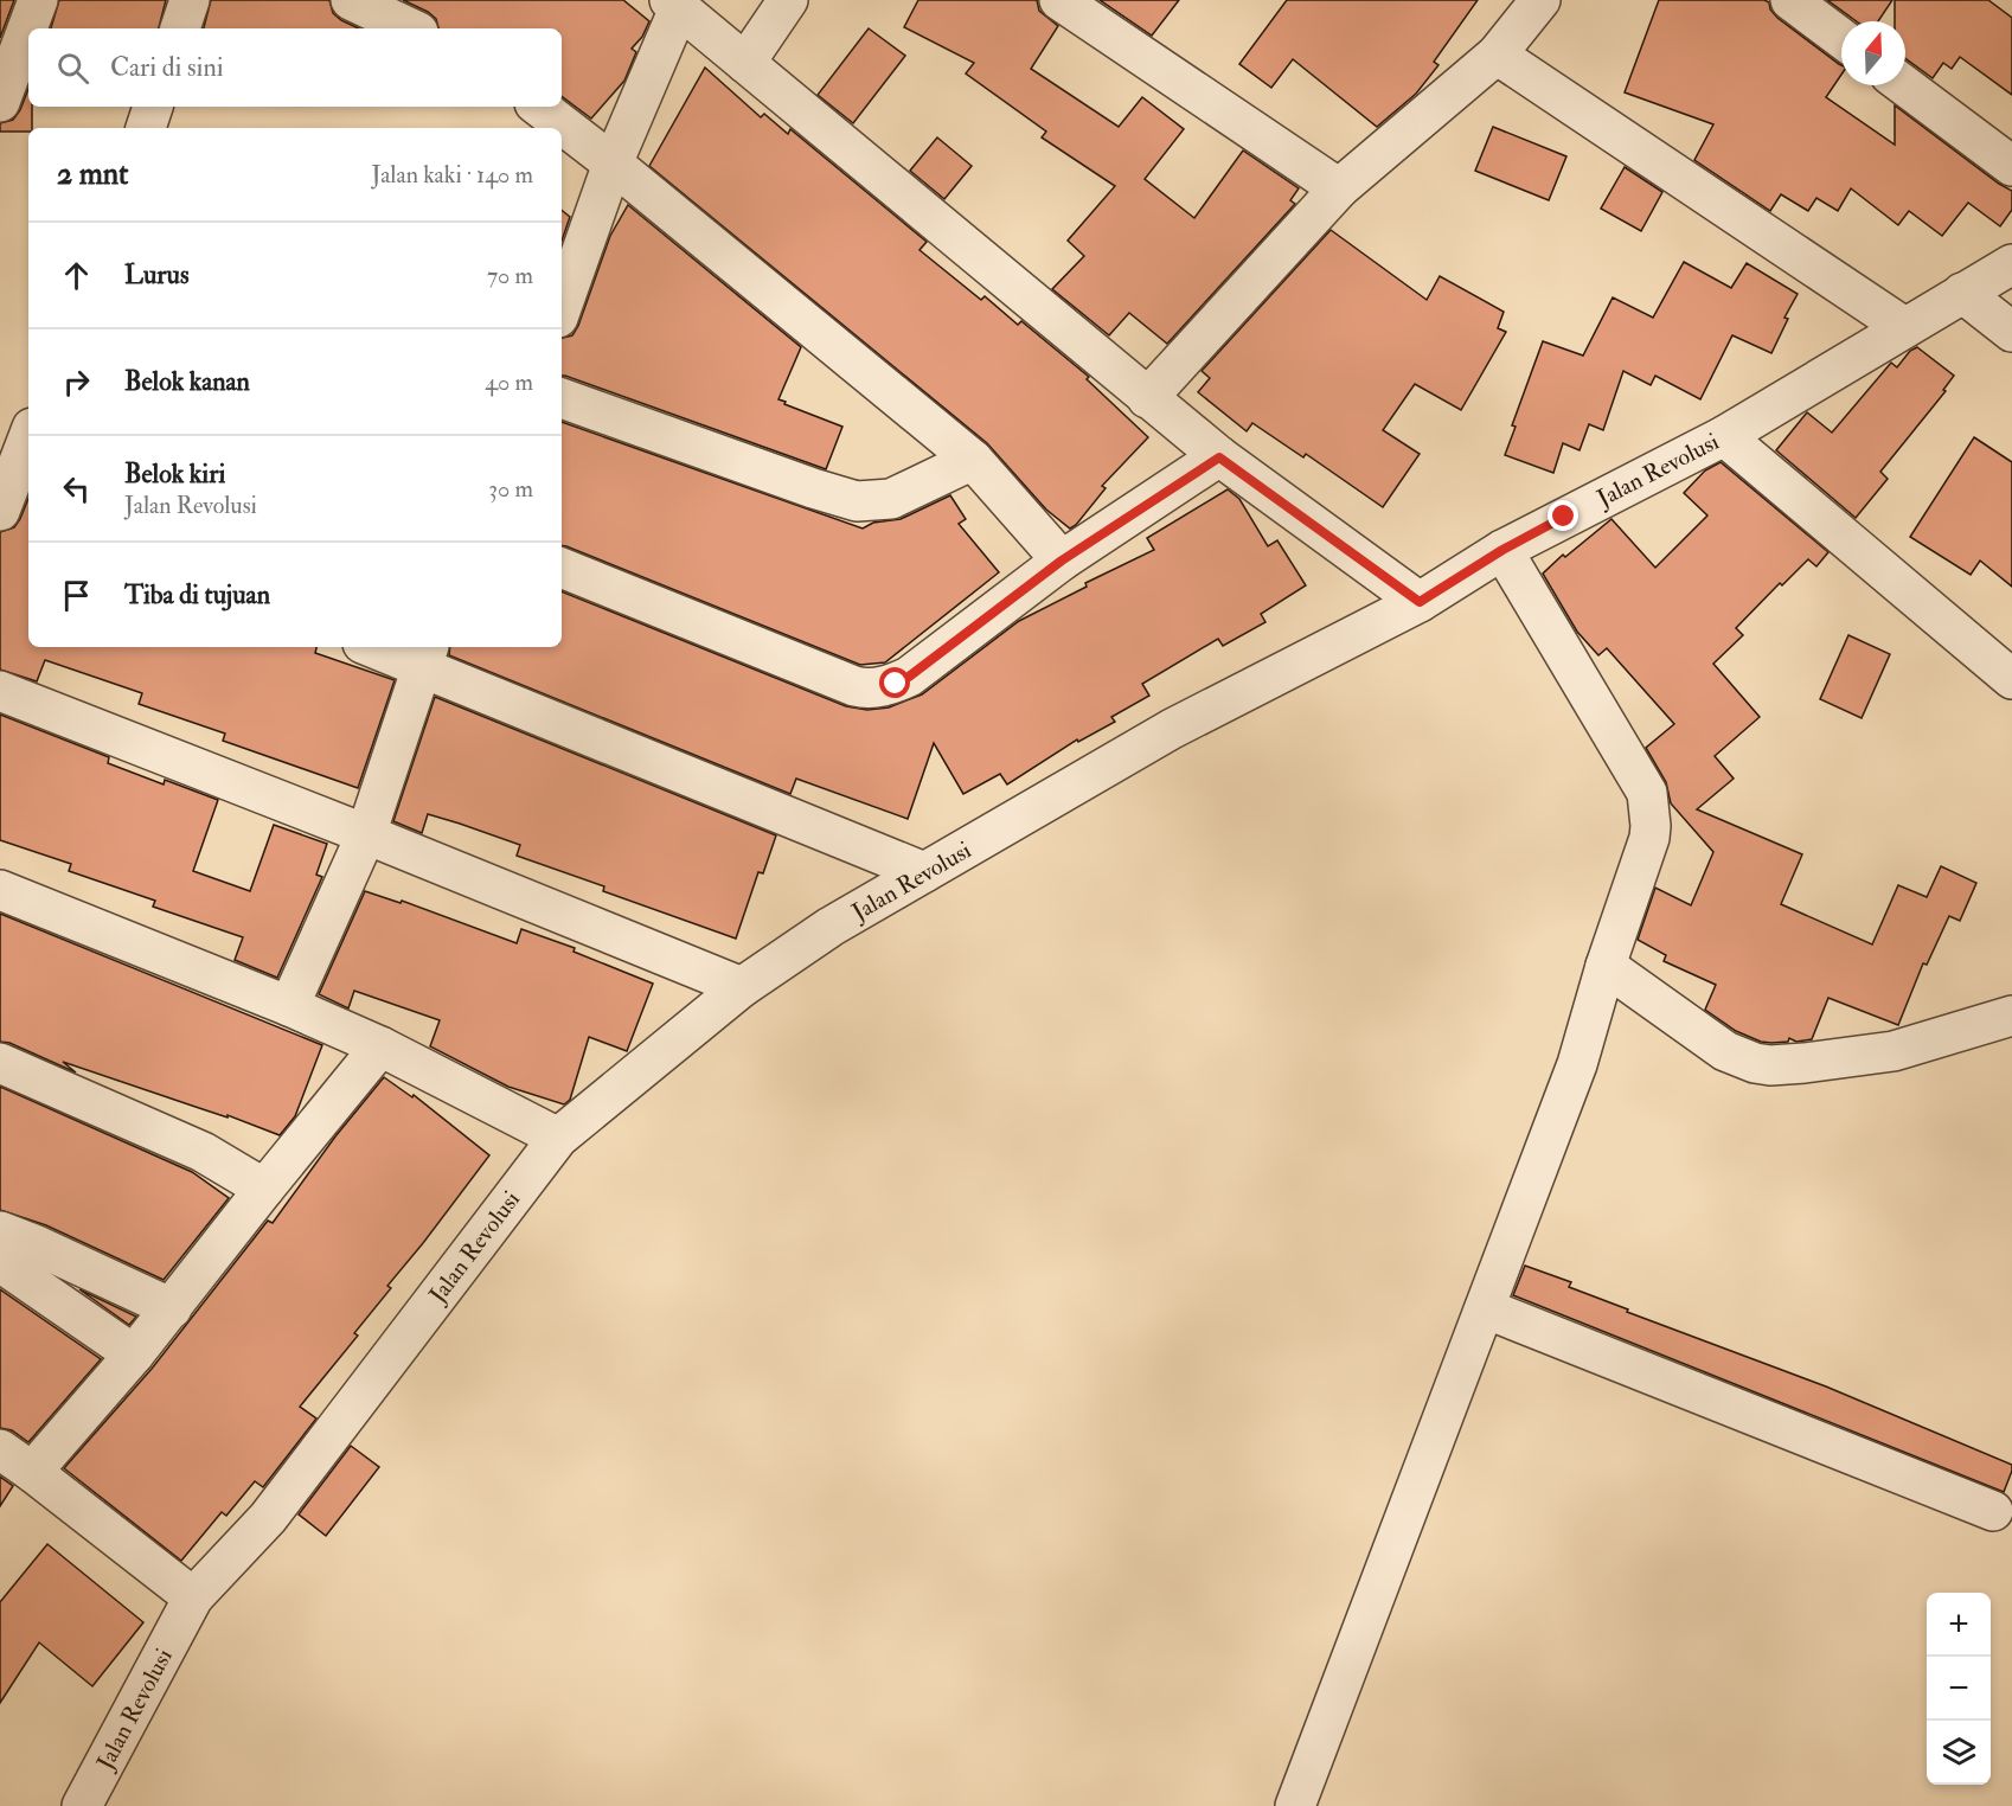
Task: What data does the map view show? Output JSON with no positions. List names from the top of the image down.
{
  "streets": {
    "street": ["Jalan Revolusi"]
  },
  "north": "top",
  "page": {
    "search": "Cari di sini",
    "heading": ["2 mnt", "Jalan kaki · 140 m"],
    "list": [
      ["Lurus", "70 m"],
      ["Belok kanan", "40 m"],
      ["Belok kiri", "Jalan Revolusi", "30 m"],
      "Tiba di tujuan"
    ],
    "map_buttons": ["+", "−"]
  }
}
